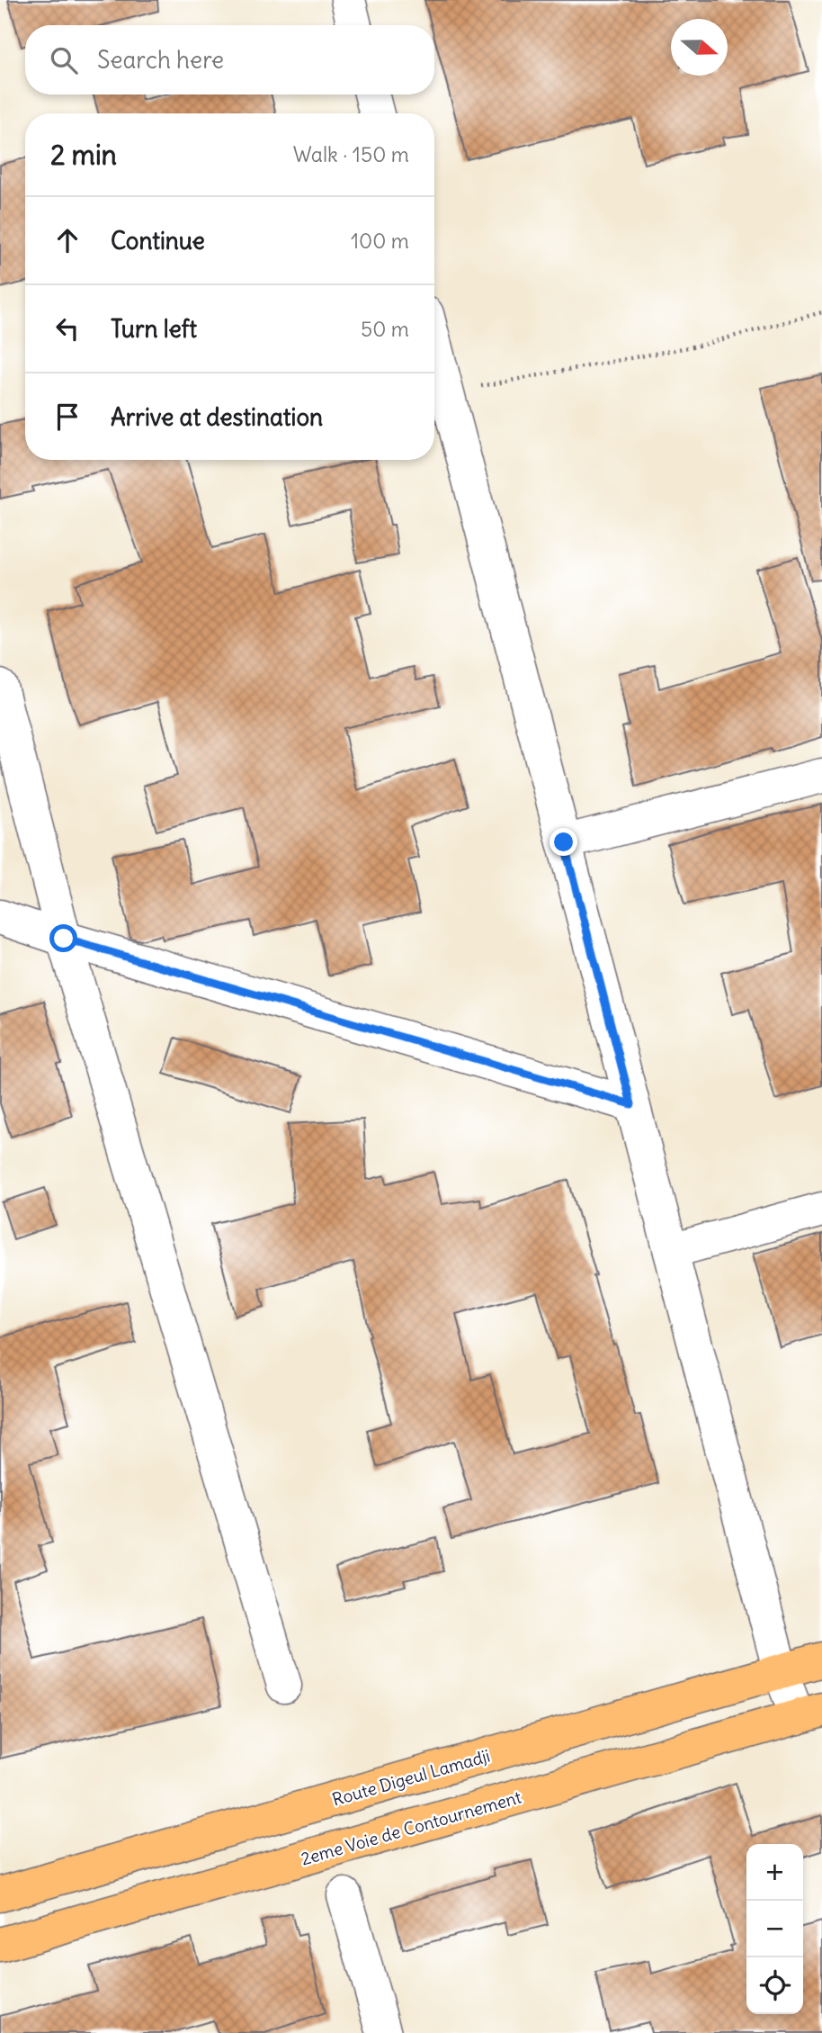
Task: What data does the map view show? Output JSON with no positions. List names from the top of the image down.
{
  "streets": {
    "main road": ["Route Digeul Lamadji", "2eme Voie de Contournement"]
  },
  "north": "right",
  "page": {
    "search": "Search here",
    "heading": ["2 min", "Walk · 150 m"],
    "list": [
      ["Continue", "100 m"],
      ["Turn left", "50 m"],
      "Arrive at destination"
    ],
    "map_buttons": ["+", "−"]
  }
}
